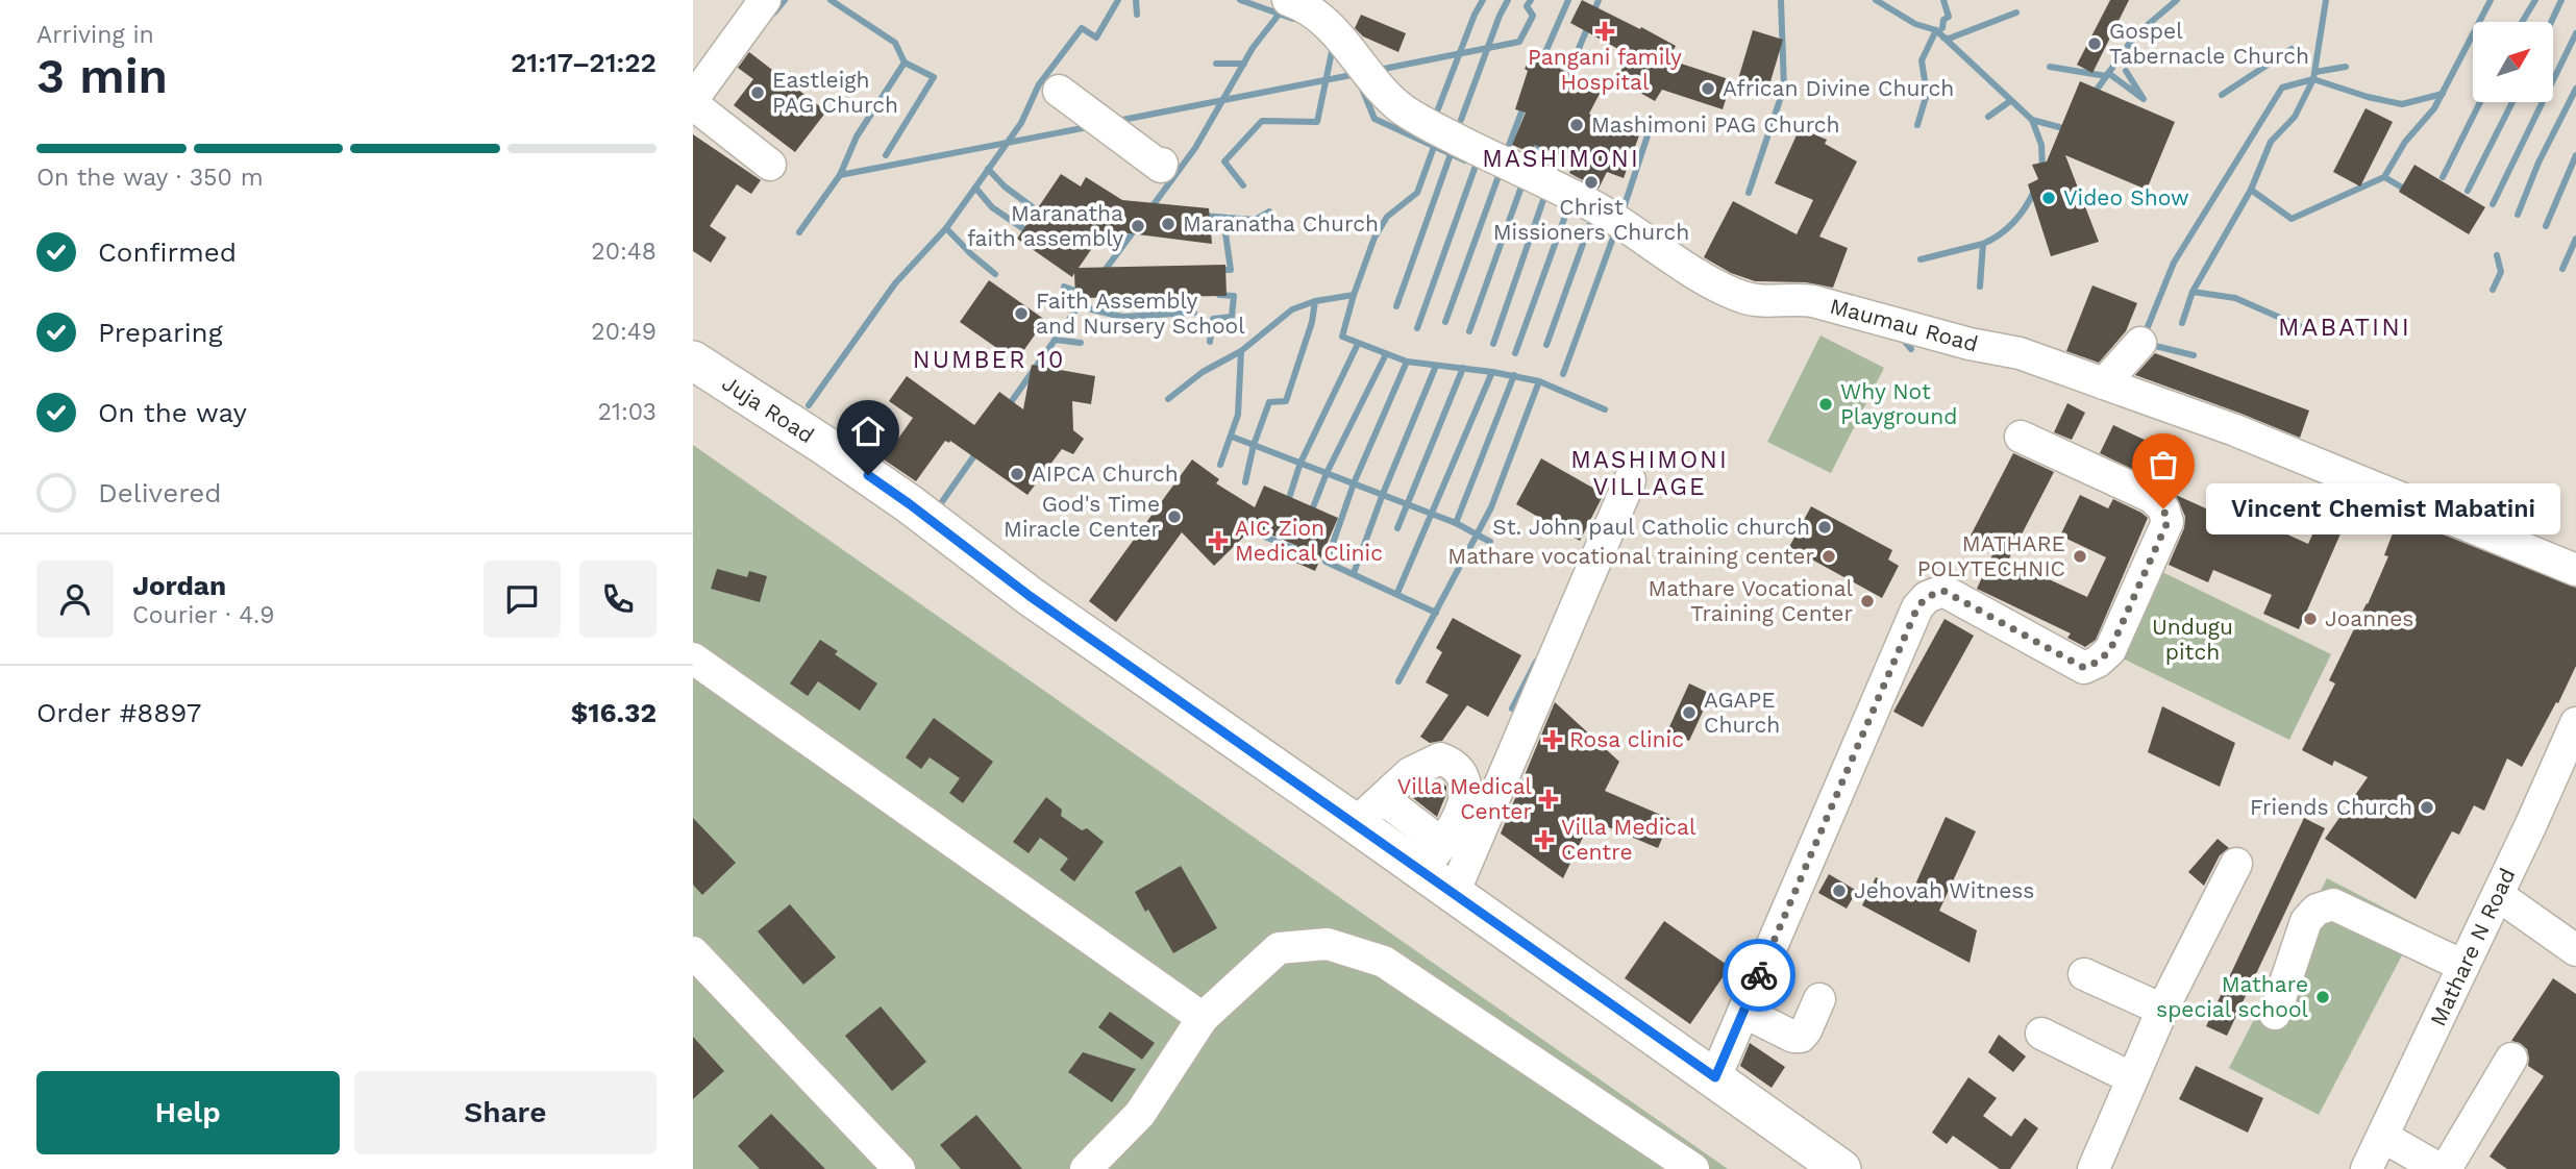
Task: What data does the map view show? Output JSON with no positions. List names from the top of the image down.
{
  "streets": {
    "main road": ["Juja Road"],
    "street": ["Maumau Road", "Mathare N Road"]
  },
  "districts": [
    "MASHIMONI",
    "MABATINI",
    "NUMBER 10",
    "MASHIMONI VILLAGE"
  ],
  "parks": ["Undugu pitch"],
  "places": {
    "health": [
      "Pangani family Hospital",
      "AIC Zion Medical Clinic",
      "Rosa clinic",
      "Villa Medical Center",
      "Villa Medical Centre"
    ],
    "other": [
      "Gospel Tabernacle Church",
      "African Divine Church",
      "Eastleigh PAG Church",
      "Mashimoni PAG Church",
      "Christ Missioners Church",
      "Video Show",
      "Maranatha Church",
      "Maranatha faith assembly",
      "Faith Assembly and Nursery School",
      "Why Not Playground",
      "AIPCA Church",
      "Vincent Chemist Mabatini",
      "God's Time Miracle Center",
      "St. John paul Catholic church",
      "Mathare vocational training center",
      "MATHARE POLYTECHNIC",
      "Mathare Vocational Training Center",
      "Joannes",
      "AGAPE Church",
      "Friends Church",
      "Jehovah Witness",
      "Mathare special school"
    ]
  },
  "north": "top right",
  "page": {
    "heading": ["3 min", "Arriving in", "21:17–21:22"],
    "panel": [
      "Jordan",
      "Courier · 4.9",
      "Order #8897",
      "$16.32"
    ],
    "bar": "On the way · 350 m",
    "list": [
      ["Confirmed", "20:48"],
      ["Preparing", "20:49"],
      ["On the way", "21:03"],
      "Delivered"
    ],
    "bubble": "Vincent Chemist Mabatini",
    "buttons": ["Help", "Share"]
  }
}
